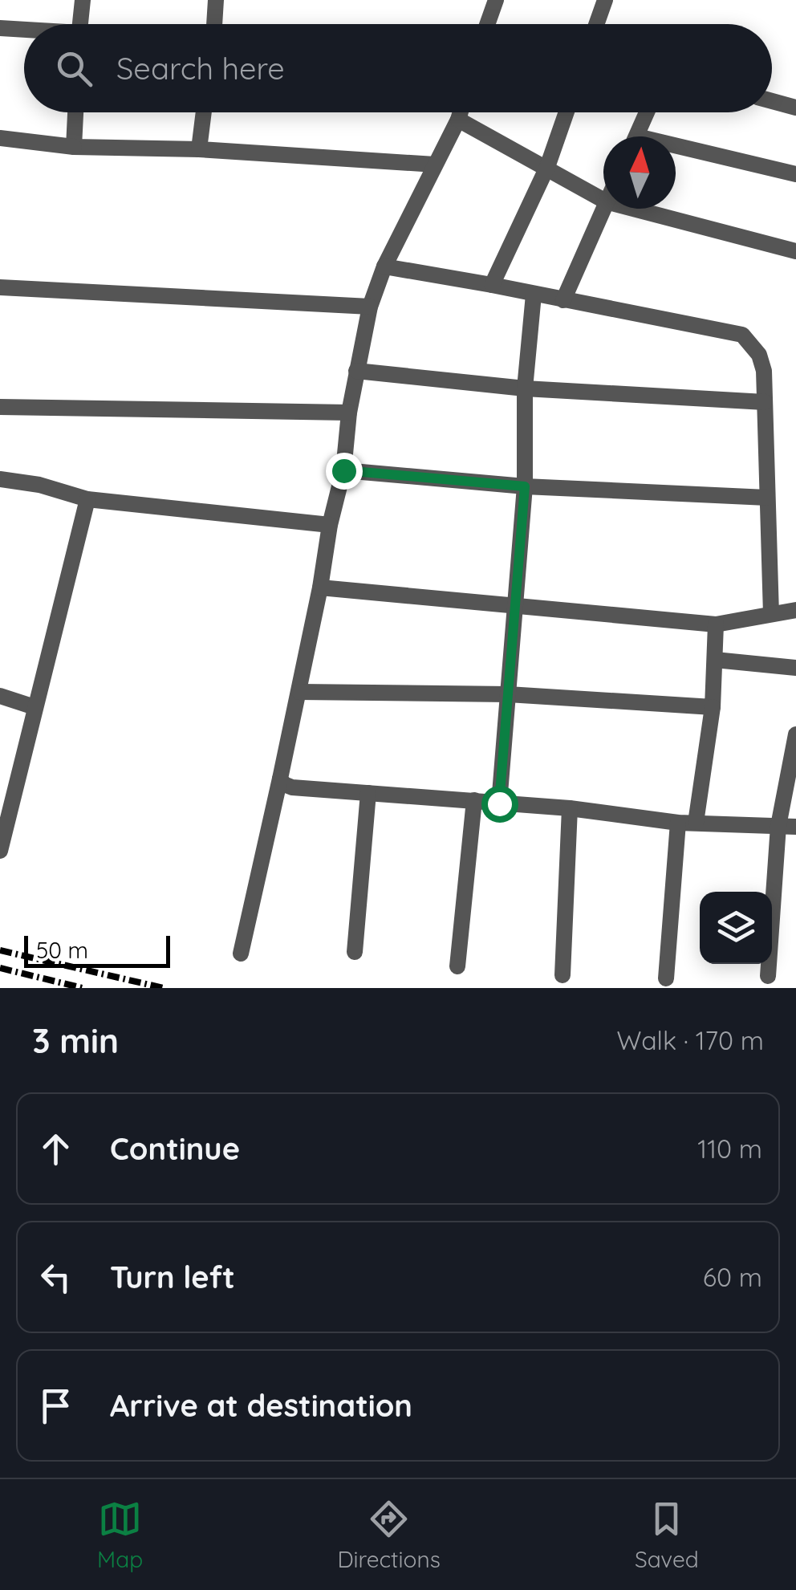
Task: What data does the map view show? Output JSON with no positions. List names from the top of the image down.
{
  "scale_bar": "50 m",
  "north": "top",
  "page": {
    "search": "Search here",
    "scale": "50 m",
    "heading": ["3 min", "Walk · 170 m"],
    "list": [
      ["Continue", "110 m"],
      ["Turn left", "60 m"],
      "Arrive at destination"
    ],
    "nav": ["Map", "Directions", "Saved"]
  }
}
